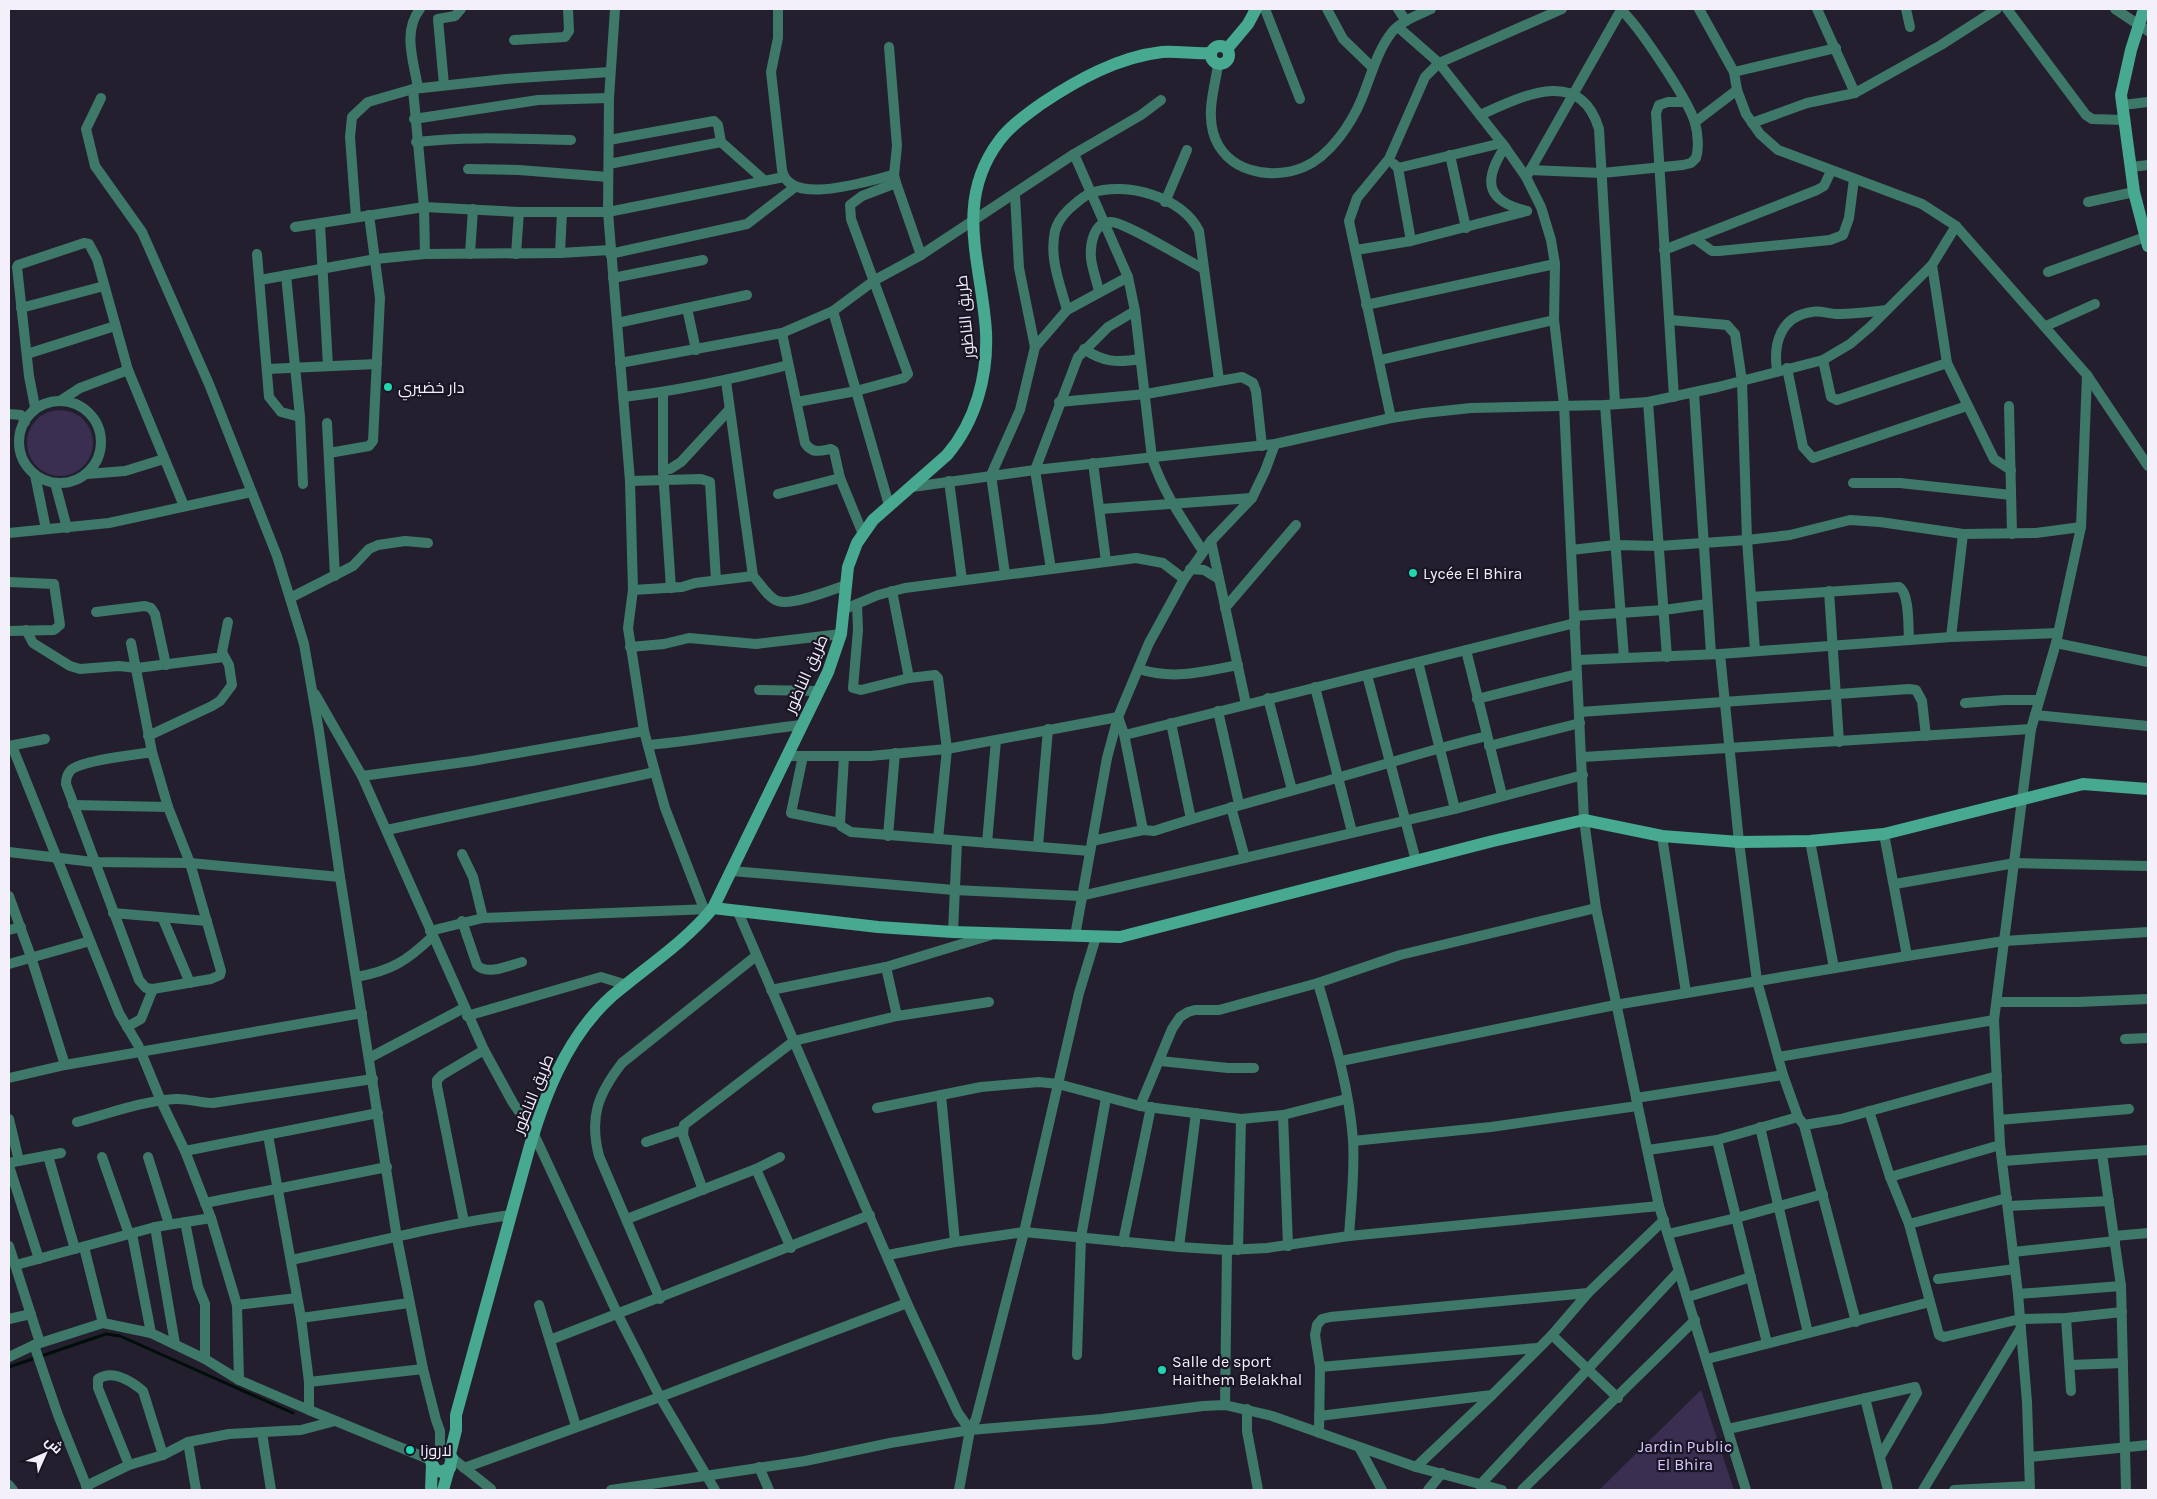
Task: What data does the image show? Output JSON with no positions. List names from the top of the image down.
{
  "streets": {
    "street": ["طريق الناظور"]
  },
  "parks": ["Jardin Public El Bhira"],
  "places": [
    "دار خضيري",
    "Lycée El Bhira",
    "Salle de sport Haithem Belakhal",
    "لاروزا"
  ],
  "north": "top right"
}
